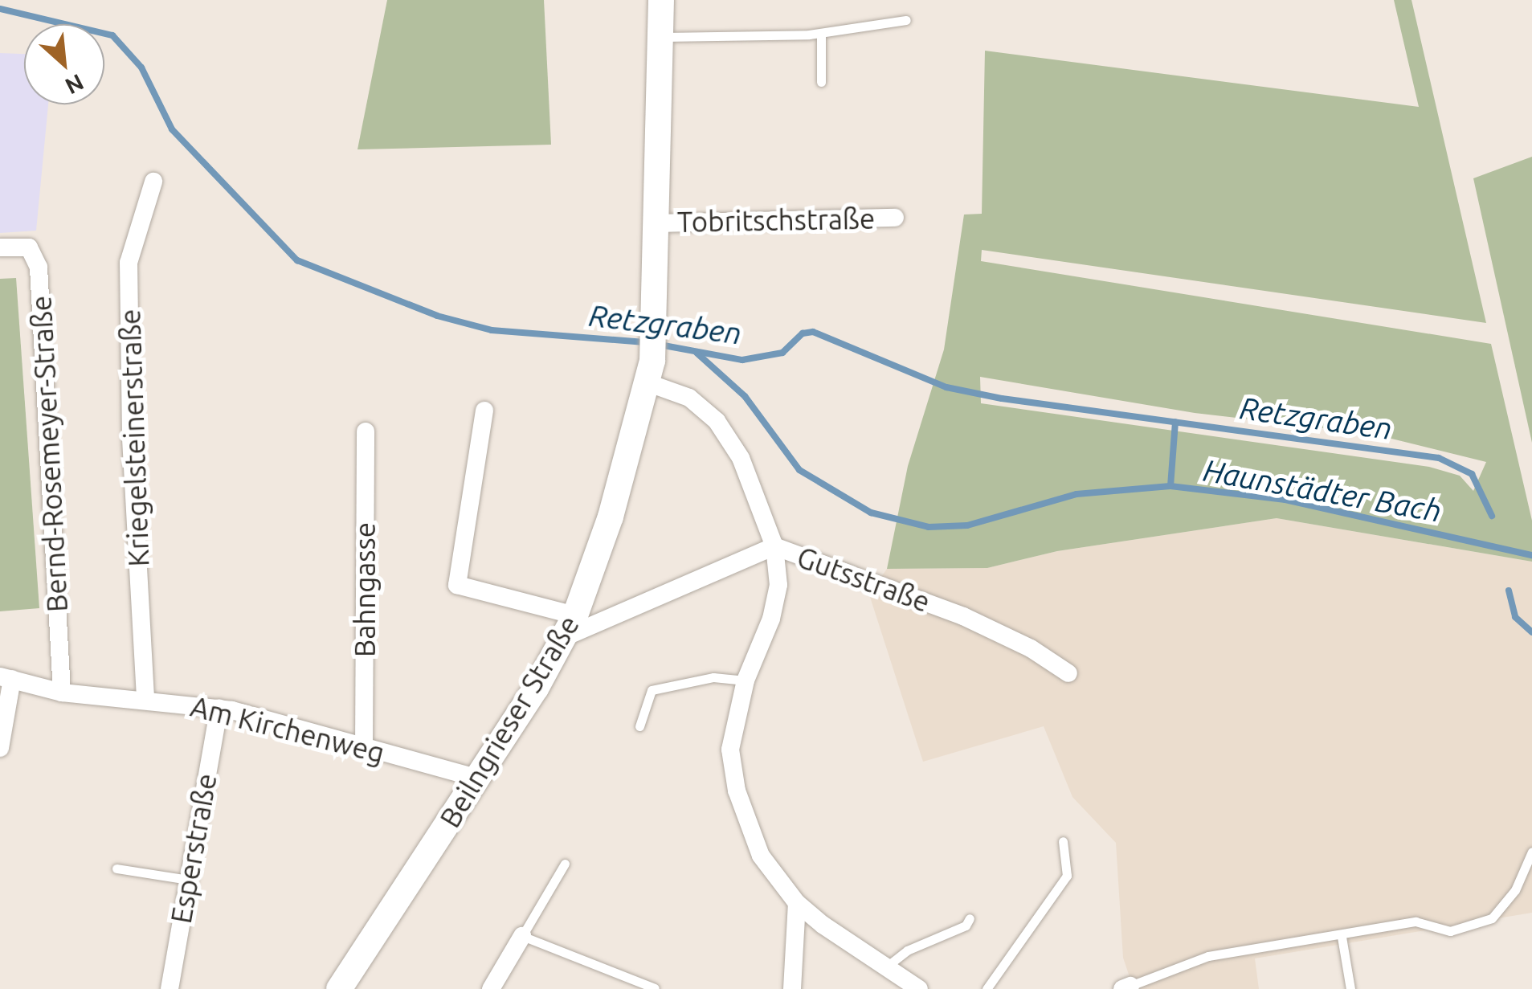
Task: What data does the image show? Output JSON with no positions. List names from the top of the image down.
{
  "streets": {
    "main road": ["Beilngrieser Straße"],
    "street": [
      "Tobritschstraße",
      "Kriegelsteinerstraße",
      "Bernd-Rosemeyer-Straße",
      "Gutsstraße",
      "Bahngasse",
      "Am Kirchenweg",
      "Esperstraße"
    ]
  },
  "crossings": [
    ["Tobritschstraße", "Beilngrieser Straße"],
    ["Kriegelsteinerstraße", "Am Kirchenweg"],
    ["Bernd-Rosemeyer-Straße", "Am Kirchenweg"],
    ["Gutsstraße", "Beilngrieser Straße"],
    ["Bahngasse", "Am Kirchenweg"],
    ["Beilngrieser Straße", "Am Kirchenweg"],
    ["Am Kirchenweg", "Esperstraße"]
  ],
  "water": ["Retzgraben", "Haunstädter Bach"],
  "north": "bottom right"
}
